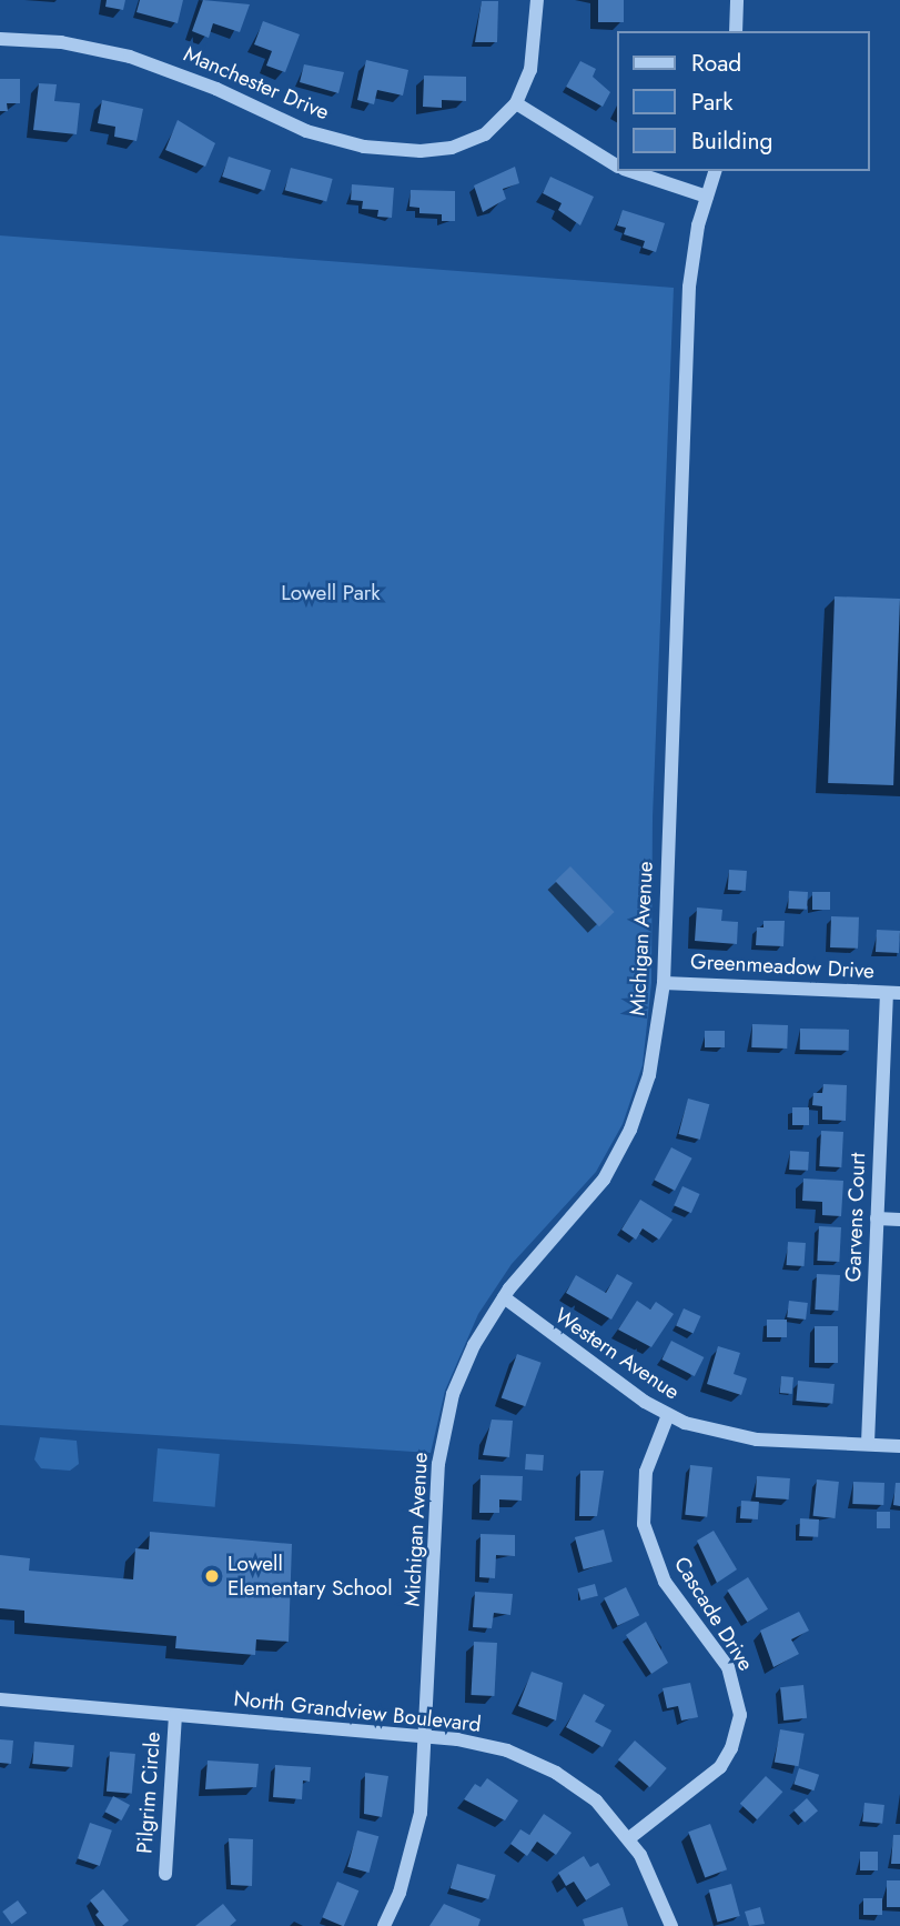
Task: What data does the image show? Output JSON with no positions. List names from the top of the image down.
{
  "streets": {
    "street": [
      "Manchester Drive",
      "Michigan Avenue",
      "Greenmeadow Drive",
      "Garvens Court",
      "Western Avenue",
      "Cascade Drive",
      "North Grandview Boulevard",
      "Pilgrim Circle"
    ]
  },
  "crossings": [
    ["Michigan Avenue", "Greenmeadow Drive"],
    ["Michigan Avenue", "Western Avenue"],
    ["Michigan Avenue", "North Grandview Boulevard"],
    ["Greenmeadow Drive", "Garvens Court"],
    ["Garvens Court", "Western Avenue"],
    ["Western Avenue", "Cascade Drive"],
    ["Cascade Drive", "North Grandview Boulevard"],
    ["North Grandview Boulevard", "Pilgrim Circle"]
  ],
  "parks": ["Lowell Park"],
  "places": ["Lowell Elementary School"],
  "legend": ["Road", "Park", "Building"]
}
